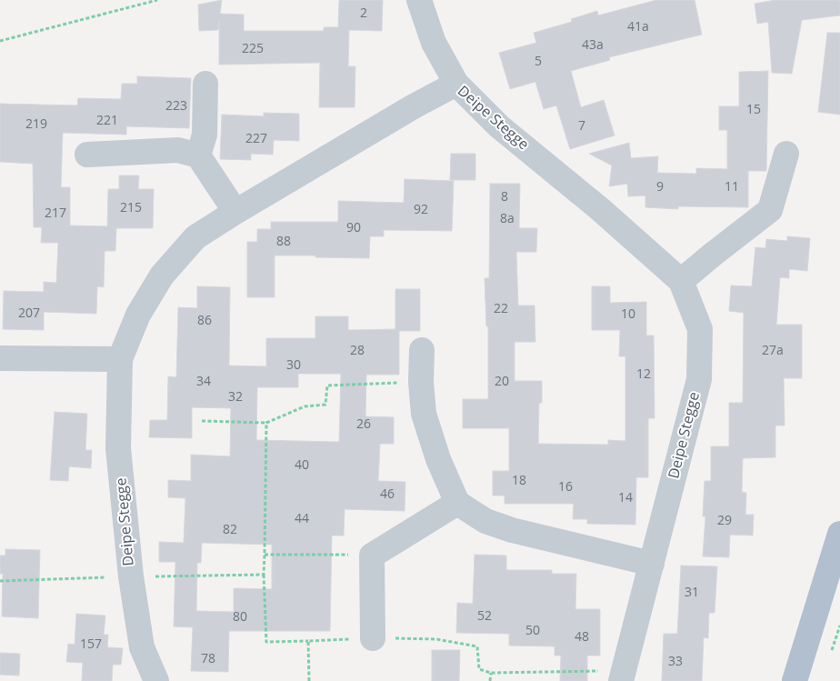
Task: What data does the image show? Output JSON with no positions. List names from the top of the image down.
{
  "streets": {
    "street": ["Deipe Stegge"]
  },
  "house_numbers": [
    "2",
    "41a",
    "43a",
    "225",
    "5",
    "223",
    "15",
    "221",
    "219",
    "7",
    "227",
    "9",
    "11",
    "8",
    "215",
    "92",
    "217",
    "8a",
    "90",
    "88",
    "22",
    "207",
    "10",
    "86",
    "28",
    "27a",
    "30",
    "12",
    "34",
    "20",
    "32",
    "26",
    "40",
    "18",
    "16",
    "46",
    "14",
    "44",
    "29",
    "82",
    "31",
    "52",
    "80",
    "50",
    "48",
    "157",
    "78",
    "33"
  ]
}
